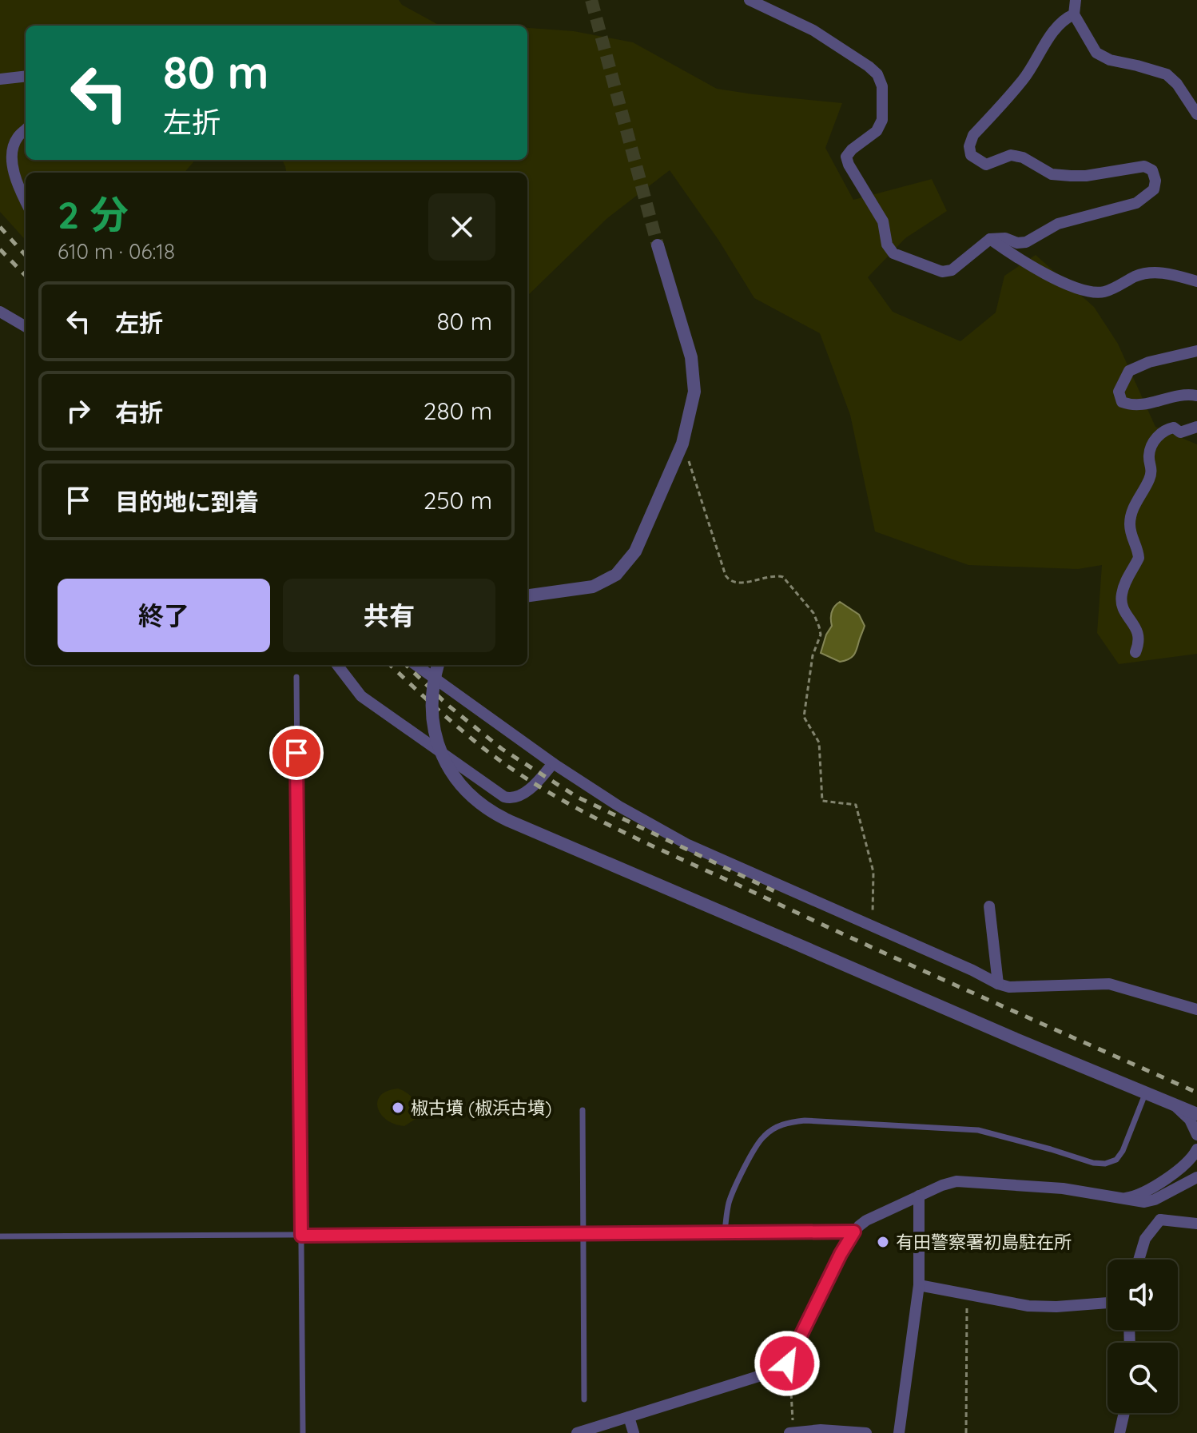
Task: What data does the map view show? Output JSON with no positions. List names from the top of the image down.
{
  "places": ["椒古墳 (椒浜古墳)", "有田警察署初島駐在所"],
  "page": {
    "turn": ["80 m", "左折"],
    "heading": ["2 分", "610 m · 06:18"],
    "list": [
      {
        "name": "左折",
        "value": "80 m"
      },
      {
        "name": "右折",
        "value": "280 m"
      },
      {
        "name": "目的地に到着",
        "value": "250 m"
      }
    ],
    "buttons": ["終了", "共有"]
  }
}
